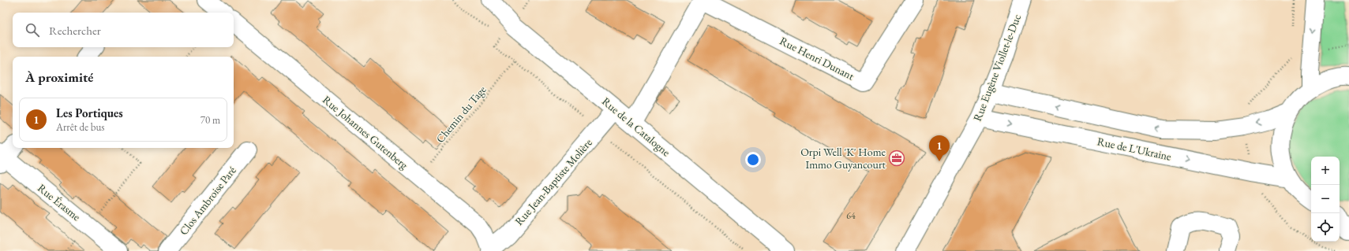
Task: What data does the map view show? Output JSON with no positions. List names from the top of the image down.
{
  "streets": {
    "street": [
      "Rue Henri Dunant",
      "Rue Eugène Viollet-le-Duc",
      "Rue de la Catalogne",
      "Rue Johannes Gutenberg",
      "Rue de L'Ukraine",
      "Rue Jean-Baptiste Molière",
      "Clos Ambroise Paré",
      "Rue Érasme"
    ],
    "path": ["Chemin du Tage"]
  },
  "crossings": [
    ["Rue Henri Dunant", "Rue de la Catalogne"],
    ["Rue Eugène Viollet-le-Duc", "Rue de L'Ukraine"],
    ["Chemin du Tage", "Rue Johannes Gutenberg"],
    ["Rue de la Catalogne", "Rue Jean-Baptiste Molière"],
    ["Rue Johannes Gutenberg", "Rue Jean-Baptiste Molière"]
  ],
  "places": {
    "office": ["Orpi Well 'K' Home Immo Guyancourt"]
  },
  "house_numbers": ["64"],
  "page": {
    "search": "Rechercher",
    "heading": "À proximité",
    "list": [
      {
        "mark": "1",
        "name": "Les Portiques",
        "note": "Arrêt de bus",
        "value": "70 m"
      }
    ],
    "pins": "1",
    "map_buttons": ["+", "−"]
  }
}
